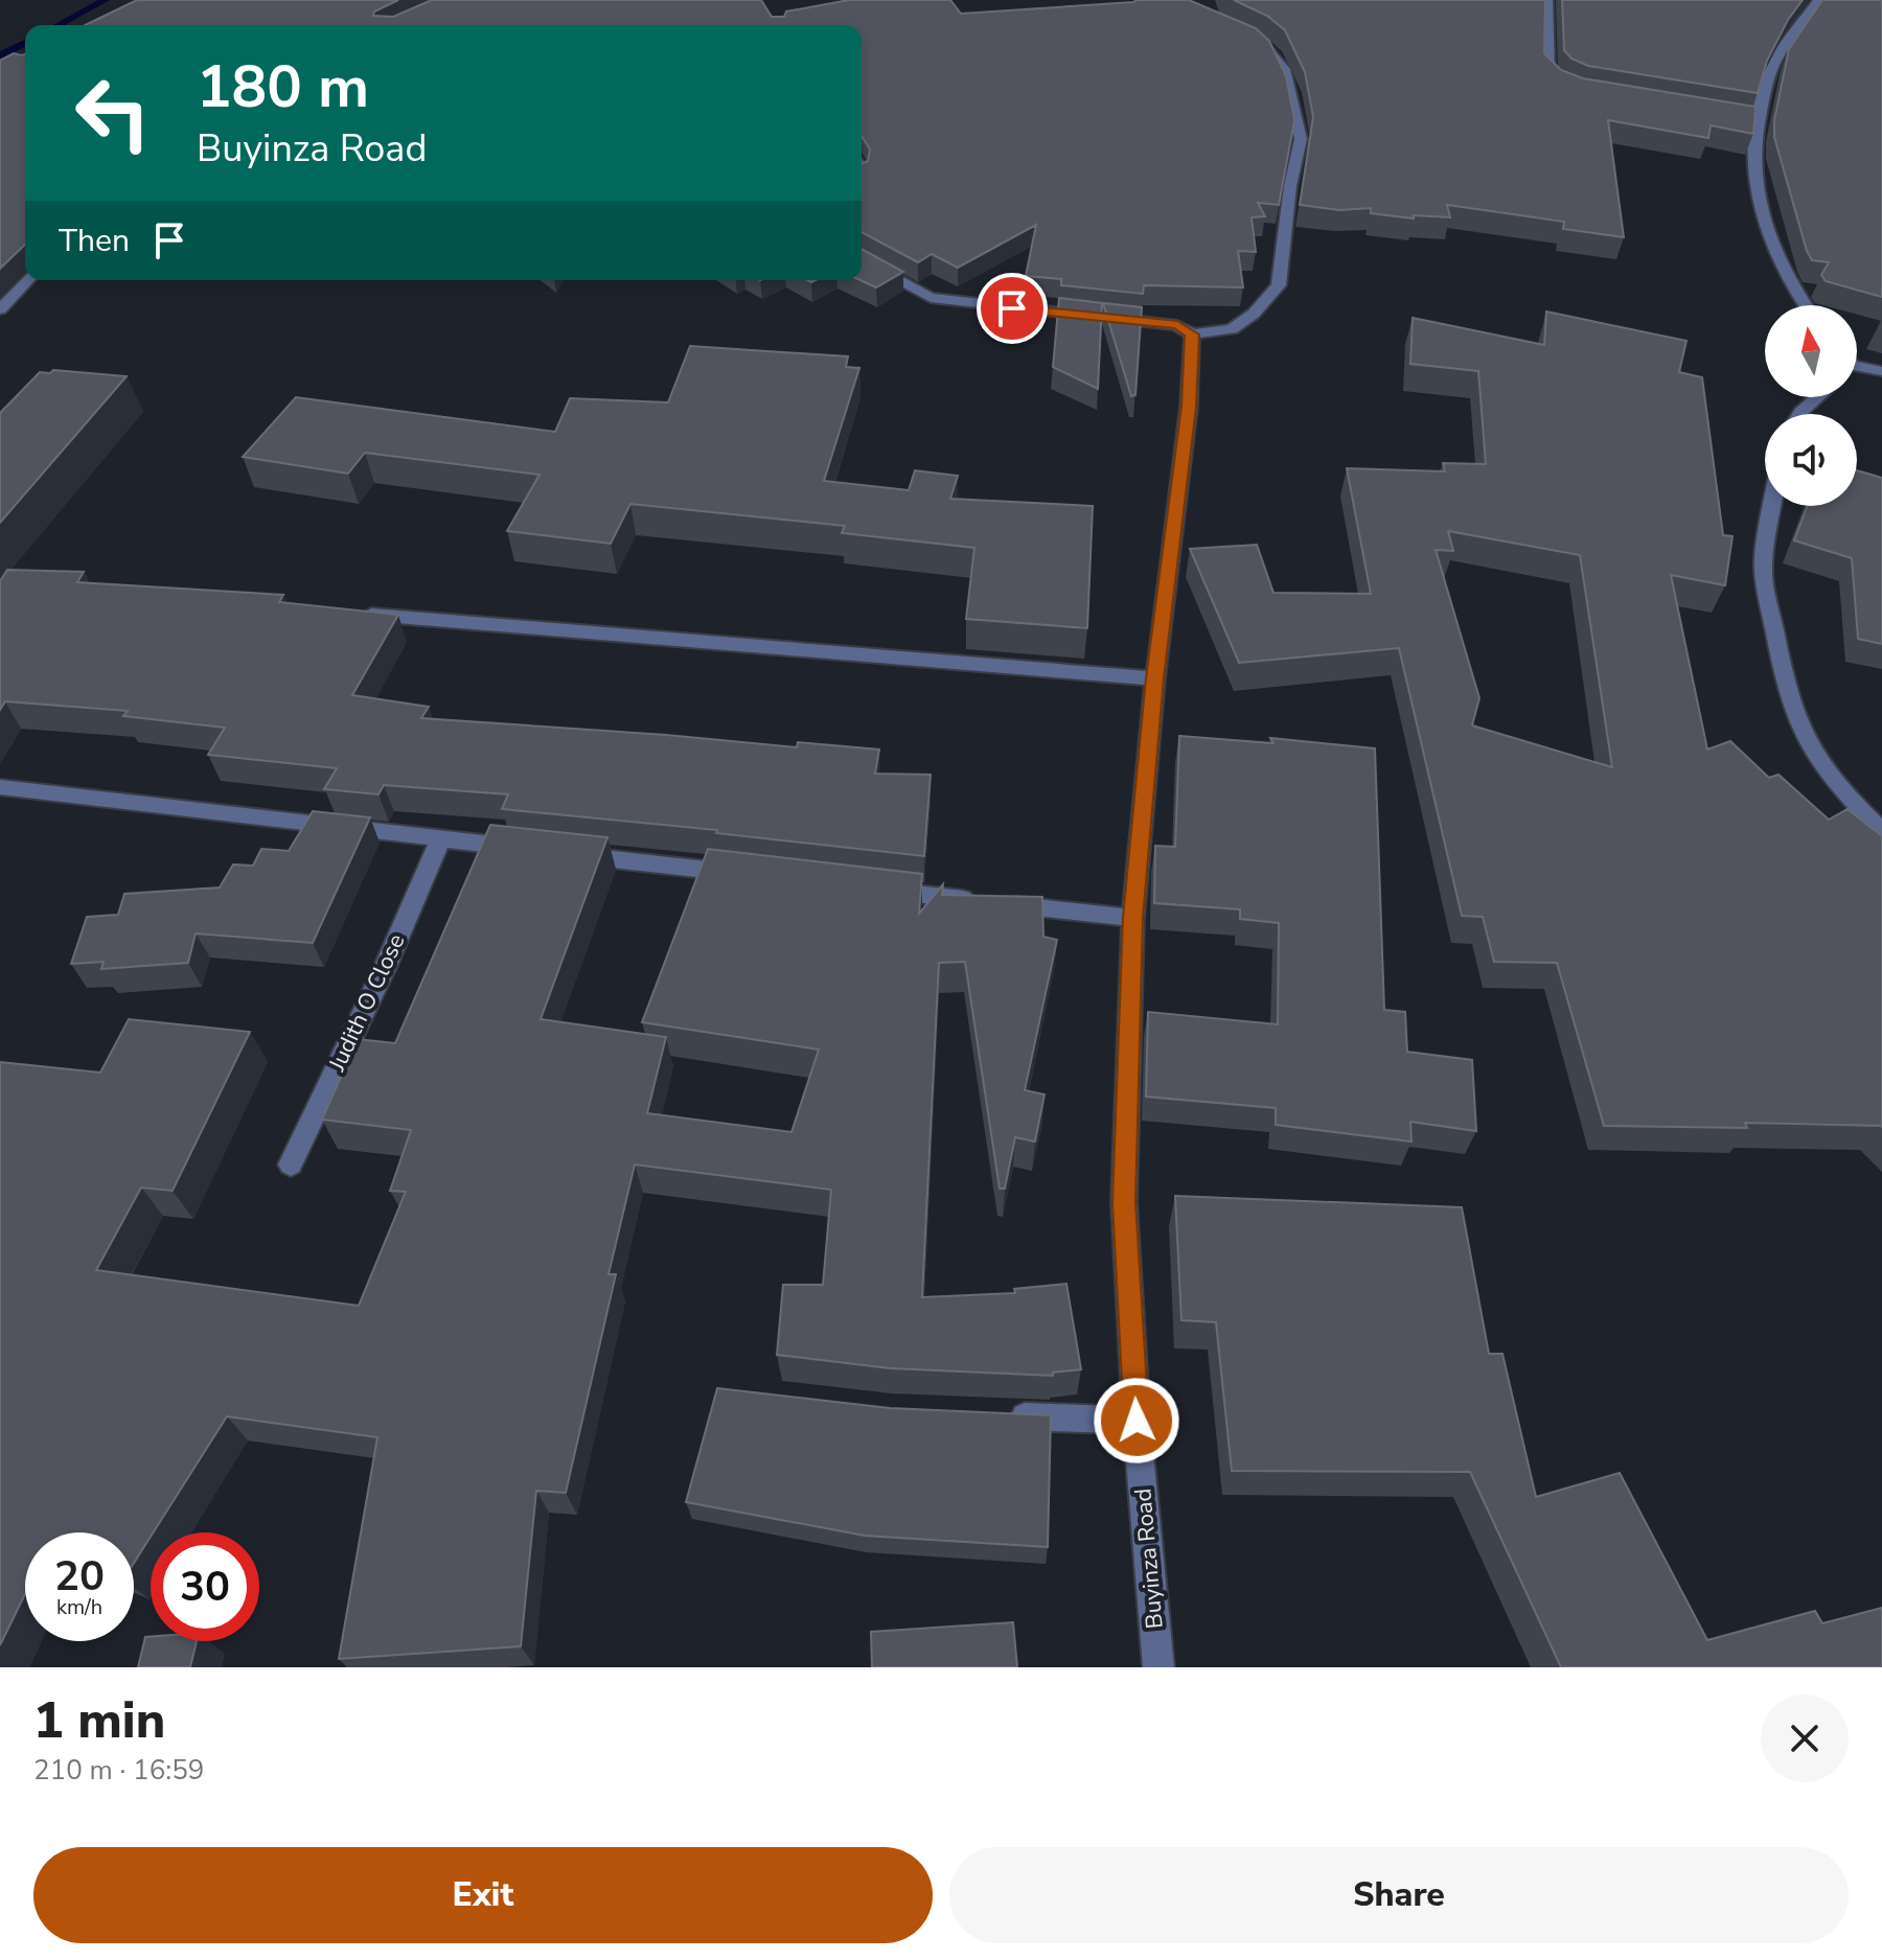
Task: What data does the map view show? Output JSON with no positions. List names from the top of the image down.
{
  "streets": {
    "street": ["Judith O Close", "Buyinza Road"]
  },
  "north": "top",
  "page": {
    "turn": ["180 m", "Buyinza Road"],
    "then": "Then",
    "speed": "20 km/h",
    "limit": "30",
    "heading": ["1 min", "210 m · 16:59"],
    "buttons": ["Exit", "Share"]
  }
}
